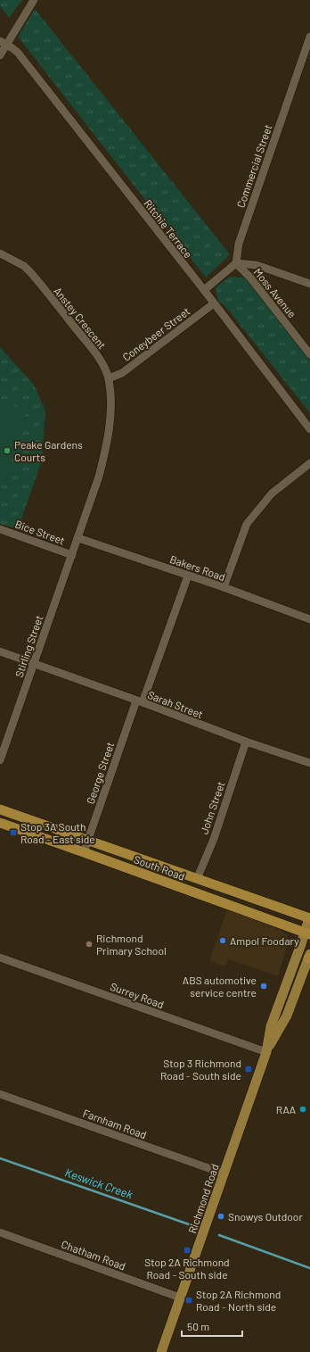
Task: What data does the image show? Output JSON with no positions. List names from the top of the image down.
{
  "streets": {
    "highway": ["South Road"],
    "main road": ["Richmond Road"],
    "street": [
      "Commercial Street",
      "Ritchie Terrace",
      "Moss Avenue",
      "Anstey Crescent",
      "Coneybeer Street",
      "Bice Street",
      "Bakers Road",
      "Stirling Street",
      "Sarah Street",
      "George Street",
      "John Street",
      "Surrey Road",
      "Farnham Road",
      "Chatham Road"
    ]
  },
  "crossings": [
    ["Commercial Street", "Moss Avenue"],
    ["Ritchie Terrace", "Coneybeer Street"],
    ["Anstey Crescent", "Coneybeer Street"],
    ["Anstey Crescent", "Bakers Road"],
    ["Anstey Crescent", "Stirling Street"],
    ["Bice Street", "Stirling Street"],
    ["Bakers Road", "Stirling Street"],
    ["Bakers Road", "George Street"],
    ["Stirling Street", "Sarah Street"],
    ["Sarah Street", "George Street"],
    ["Sarah Street", "John Street"],
    ["George Street", "South Road"],
    ["John Street", "South Road"],
    ["South Road", "Richmond Road"],
    ["Surrey Road", "Richmond Road"],
    ["Farnham Road", "Richmond Road"],
    ["Richmond Road", "Chatham Road"]
  ],
  "water": ["Keswick Creek"],
  "places": {
    "other": [
      "Peake Gardens Courts",
      "Ampol Foodary",
      "Richmond Primary School",
      "ABS automotive service centre",
      "RAA",
      "Snowys Outdoor"
    ],
    "transit": [
      "Stop 3A South Road - East side",
      "Stop 3 Richmond Road - South side",
      "Stop 2A Richmond Road - South side",
      "Stop 2A Richmond Road - North side"
    ]
  },
  "scale_bar": "50 m"
}
